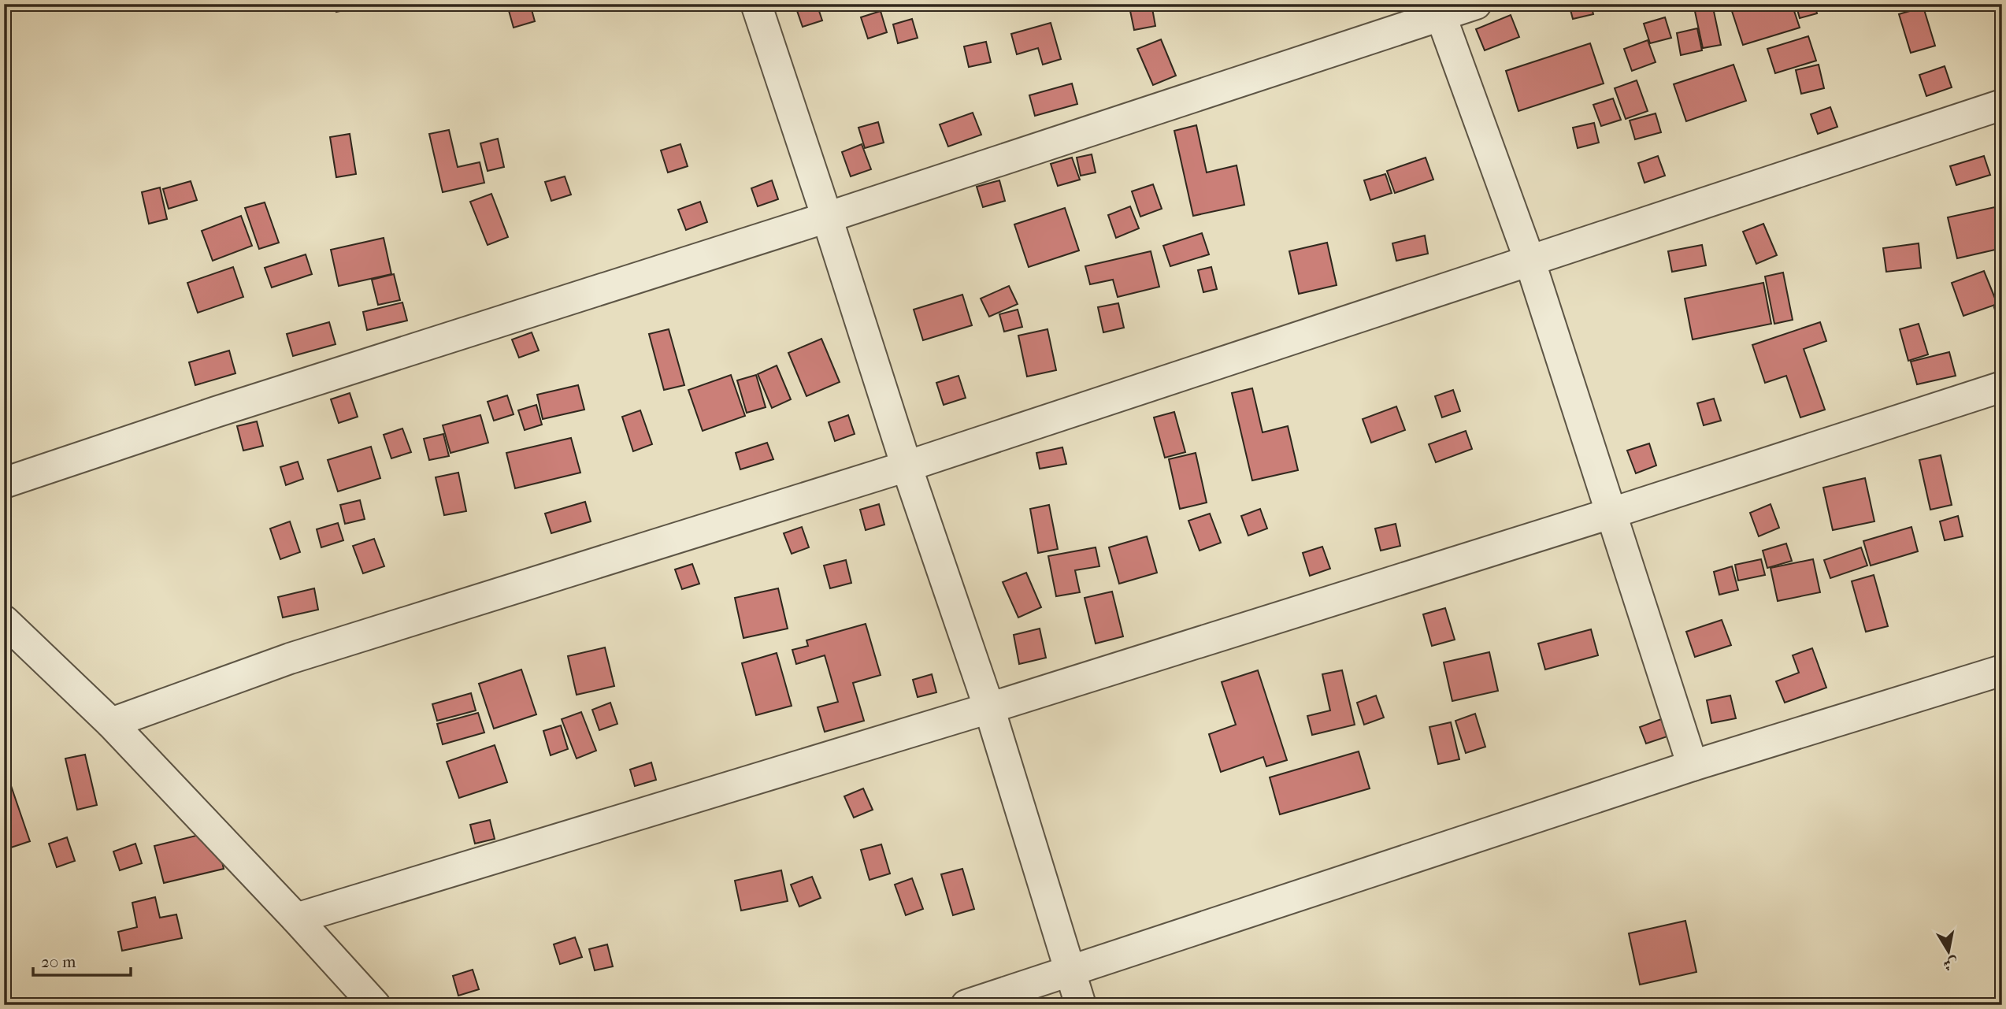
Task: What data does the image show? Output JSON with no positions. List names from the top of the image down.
{
  "scale_bar": "20 m",
  "north": "bottom"
}
